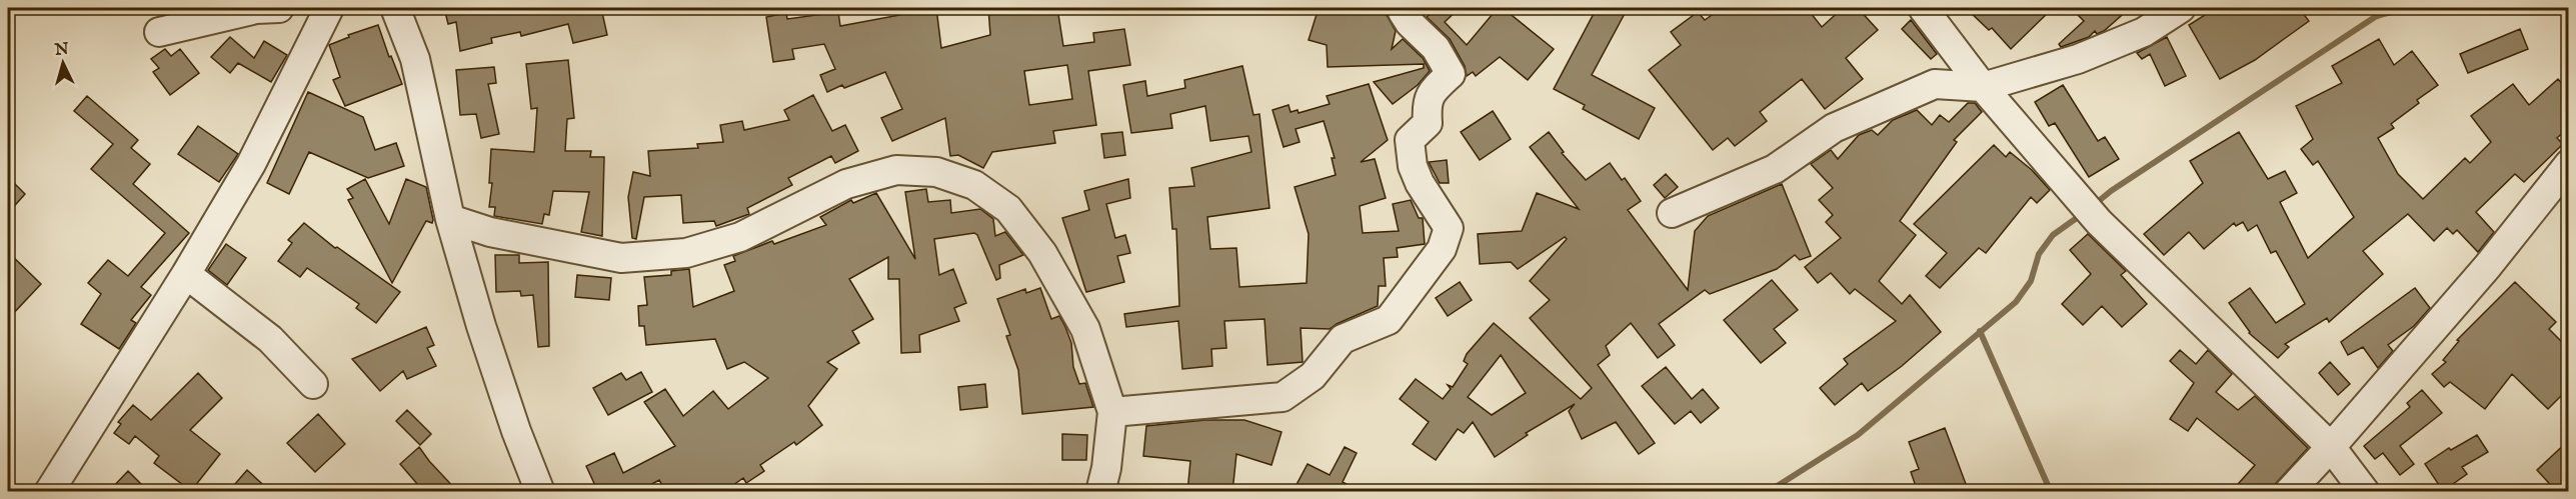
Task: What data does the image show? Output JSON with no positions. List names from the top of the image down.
{
  "north": "top"
}
